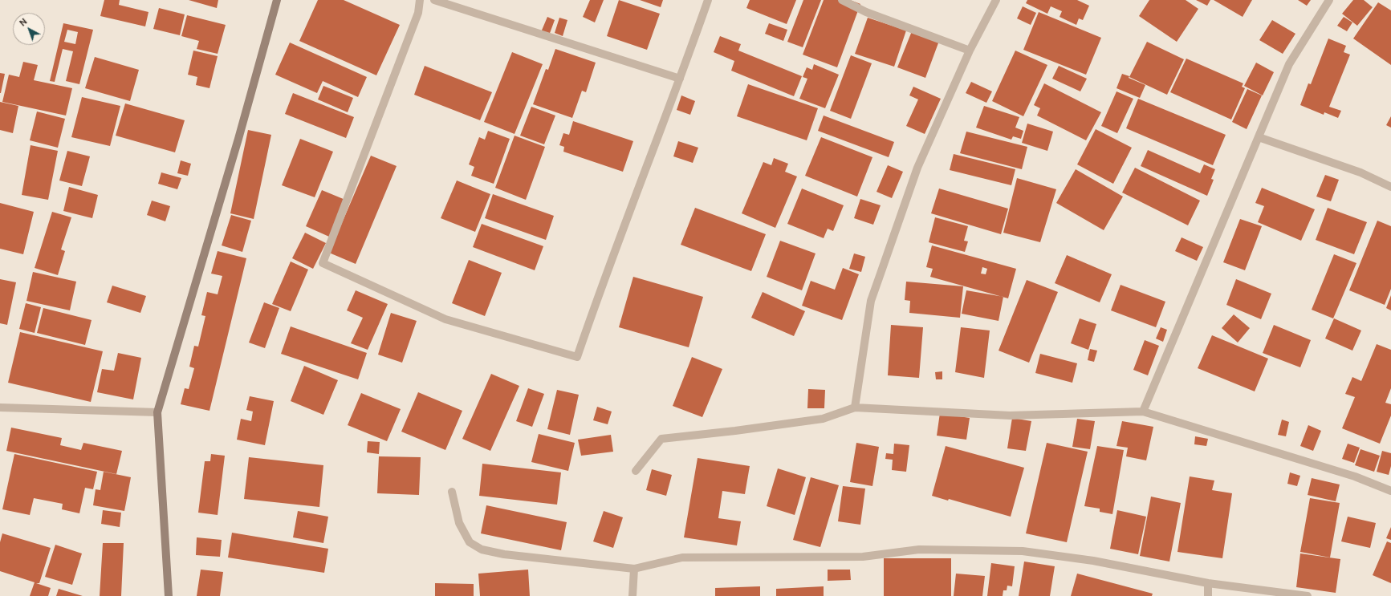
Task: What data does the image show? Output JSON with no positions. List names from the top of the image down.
{
  "north": "top left"
}
